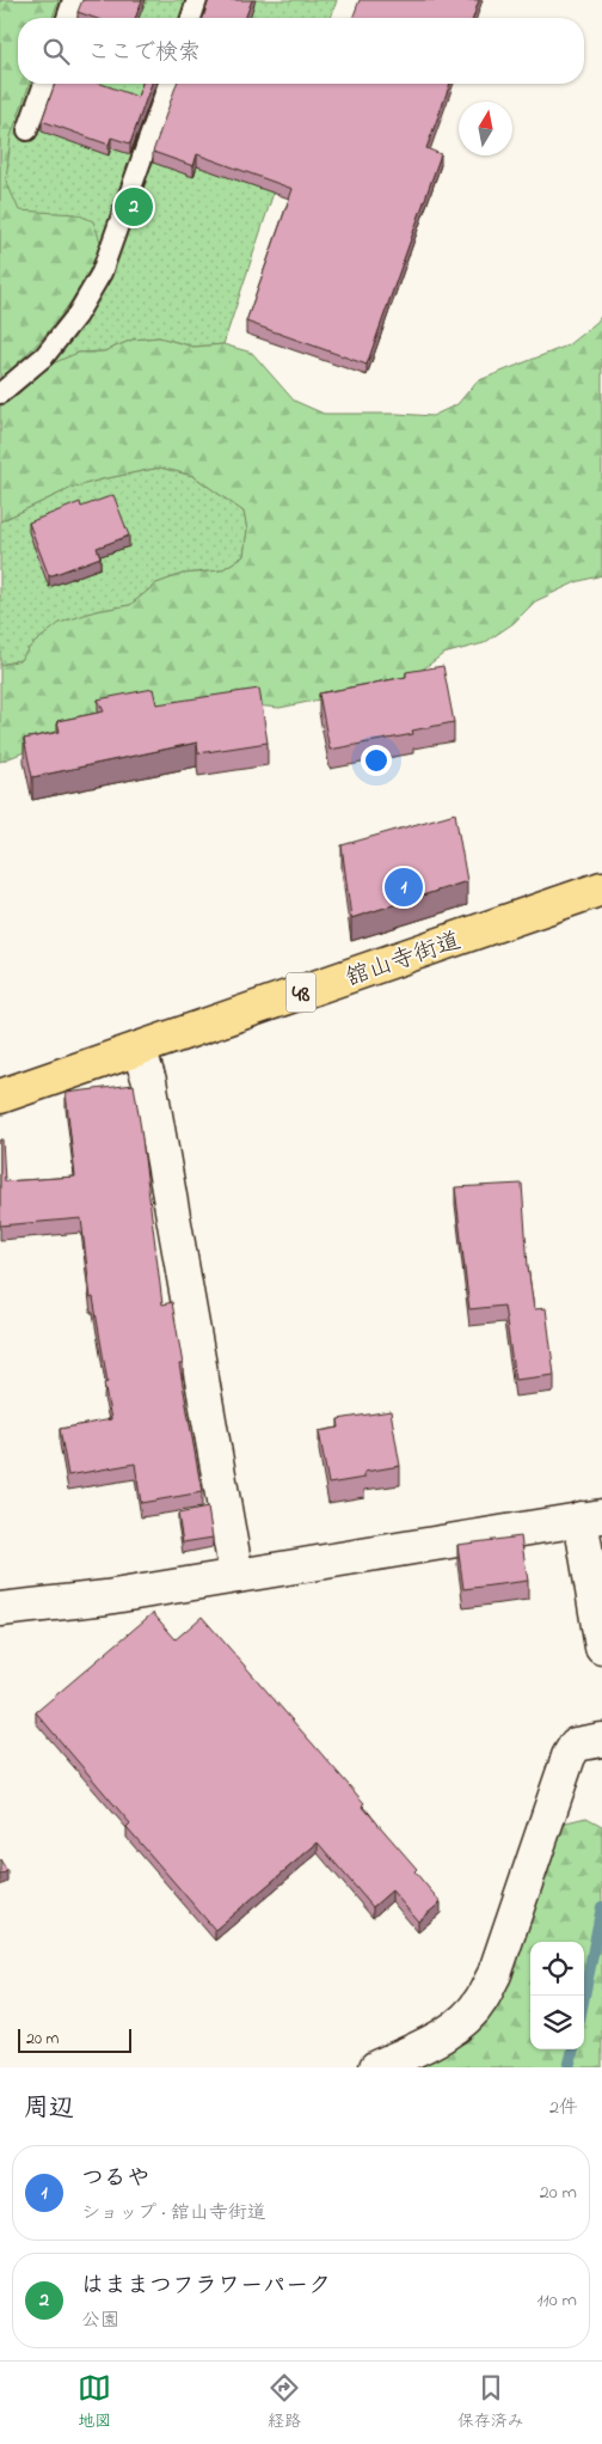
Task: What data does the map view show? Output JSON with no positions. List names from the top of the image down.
{
  "streets": {
    "main road": ["舘山寺街道", "48"]
  },
  "scale_bar": "20 m",
  "north": "top",
  "page": {
    "search": "ここで検索",
    "pins": ["2", "1"],
    "scale": "20 m",
    "heading": ["周辺", "2件"],
    "list": [
      {
        "mark": "1",
        "name": "つるや",
        "note": "ショップ · 舘山寺街道",
        "value": "20 m"
      },
      {
        "mark": "2",
        "name": "はままつフラワーパーク",
        "note": "公園",
        "value": "110 m"
      }
    ],
    "nav": ["地図", "経路", "保存済み"]
  }
}
